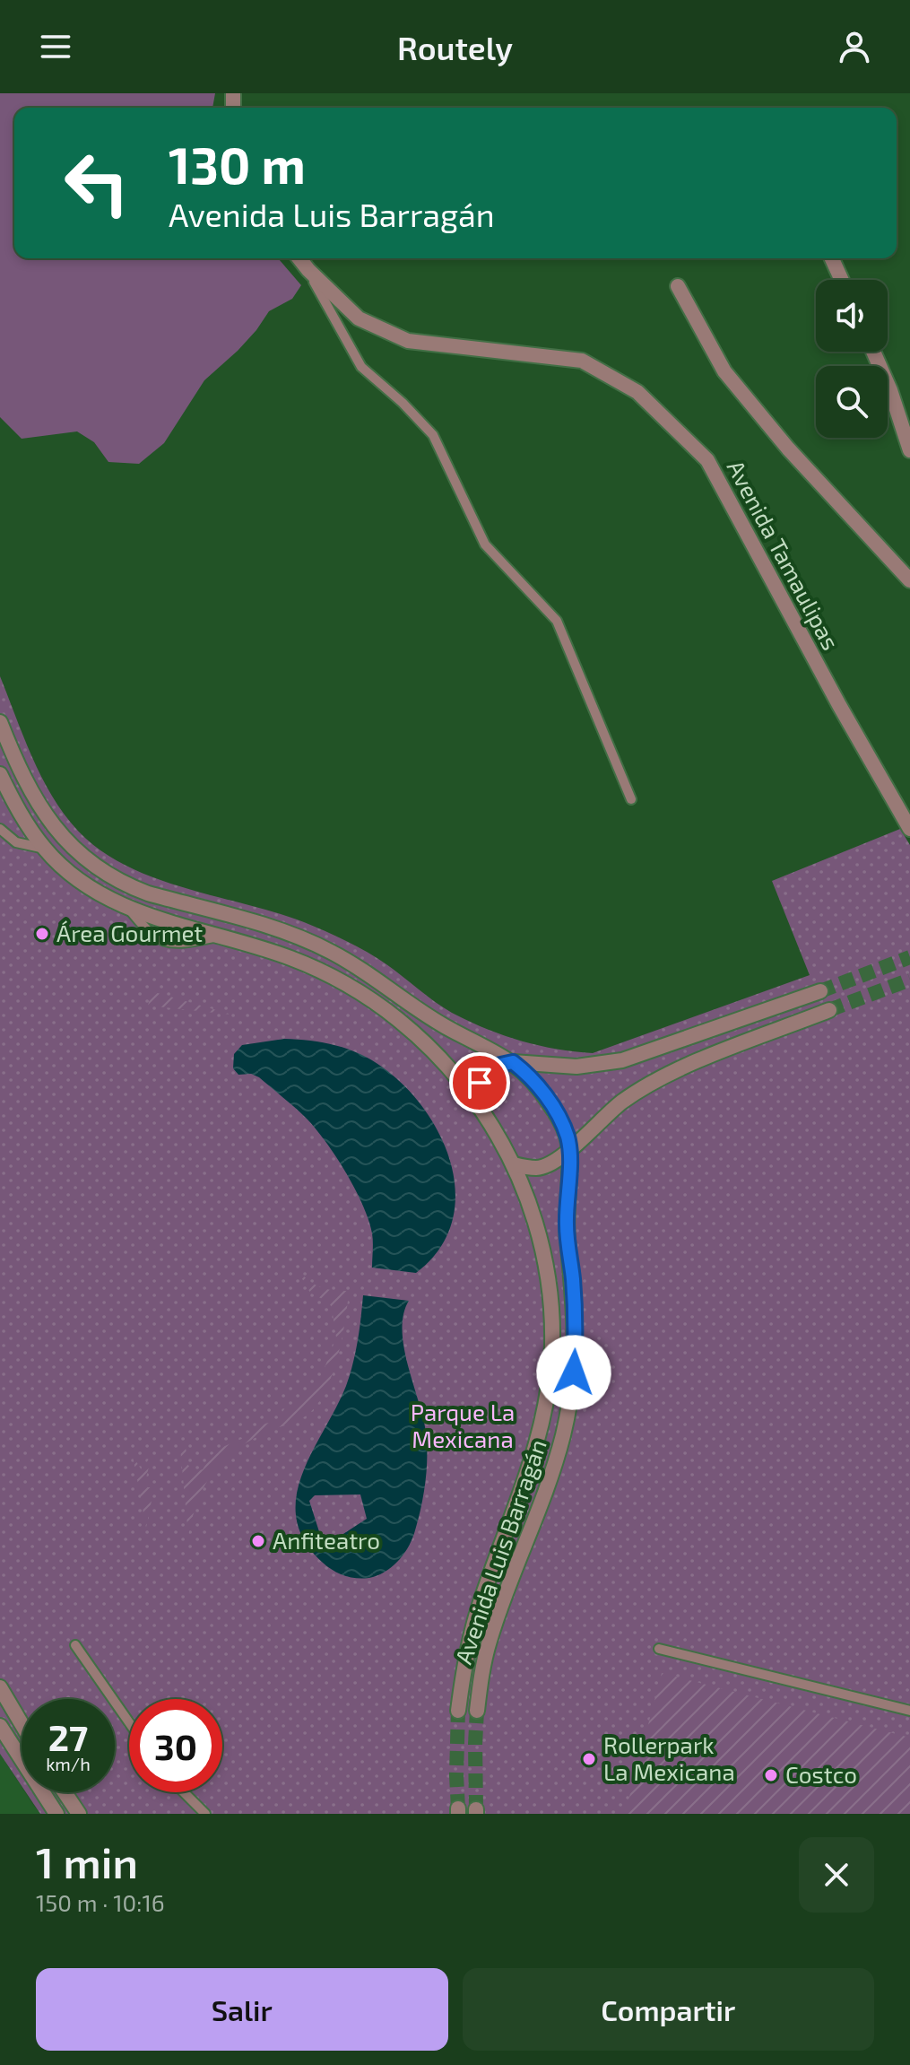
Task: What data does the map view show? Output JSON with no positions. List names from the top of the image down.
{
  "streets": {
    "street": ["Avenida Tamaulipas", "Avenida Luis Barragán"]
  },
  "parks": ["Parque La Mexicana"],
  "places": [
    "Área Gourmet",
    "Anfiteatro",
    "Rollerpark La Mexicana",
    "Costco"
  ],
  "page": {
    "header": "Routely",
    "turn": ["130 m", "Avenida Luis Barragán"],
    "speed": "27 km/h",
    "limit": "30",
    "heading": ["1 min", "150 m · 10:16"],
    "buttons": ["Salir", "Compartir"]
  }
}
